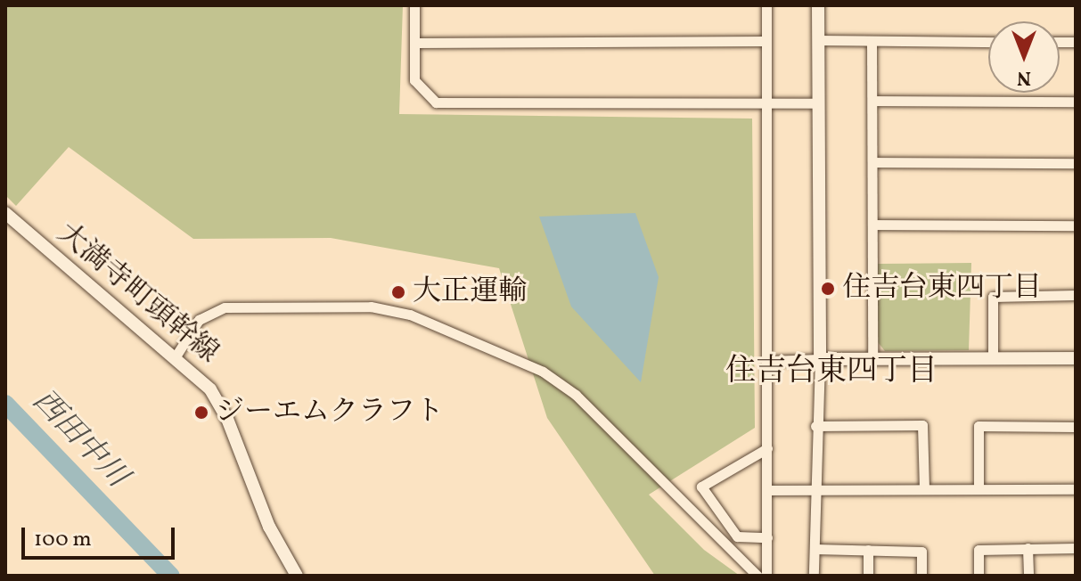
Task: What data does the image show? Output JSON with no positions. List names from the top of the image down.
{
  "streets": {
    "street": ["大満寺町頭幹線"]
  },
  "districts": ["住吉台東四丁目"],
  "water": ["西田中川"],
  "places": ["住吉台東四丁目", "大正運輸", "ジーエムクラフト"],
  "scale_bar": "100 m",
  "north": "bottom"
}
